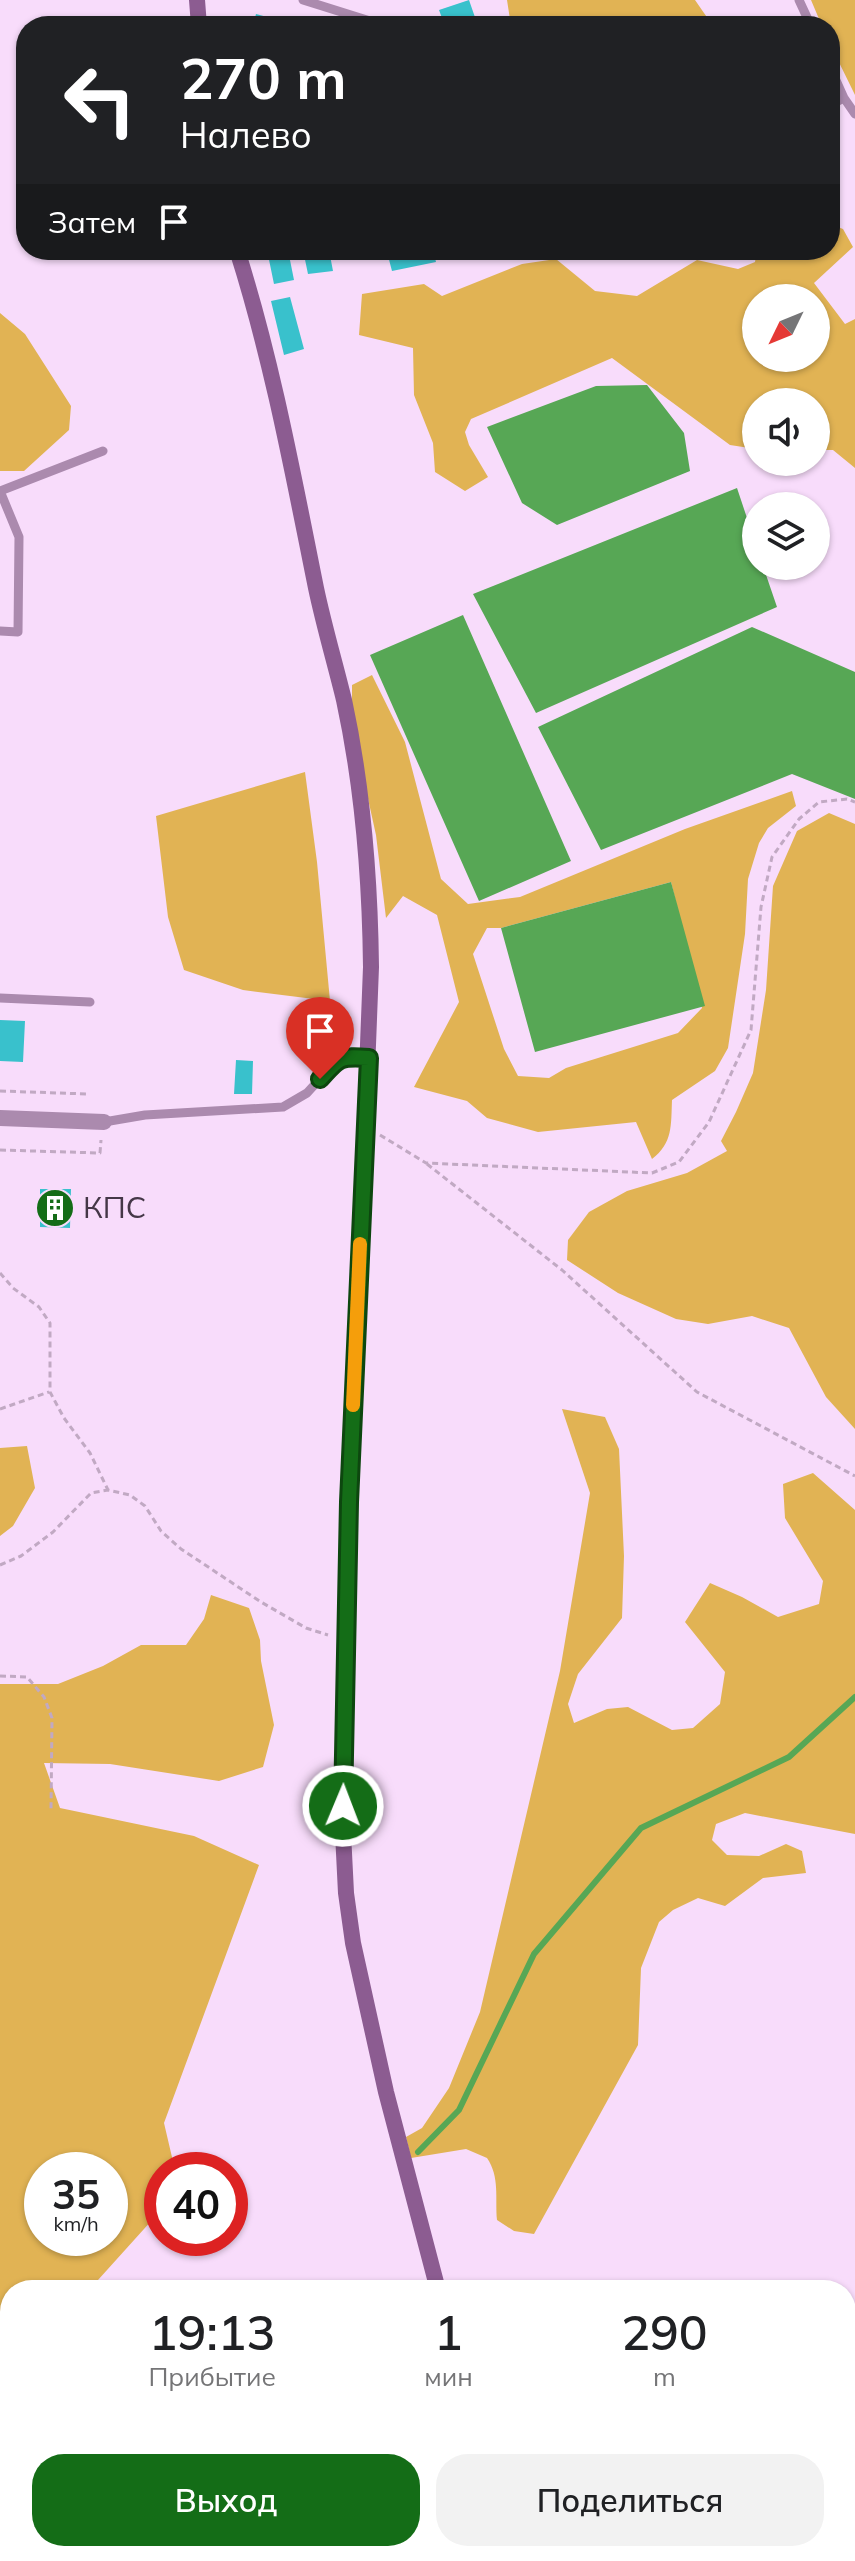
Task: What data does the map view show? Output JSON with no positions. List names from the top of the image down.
{
  "places": {
    "building": ["КПС"]
  },
  "north": "bottom left",
  "page": {
    "turn": ["270 m", "Налево"],
    "then": "Затем",
    "speed": "35 km/h",
    "limit": "40",
    "eta": [
      "19:13",
      "Прибытие",
      "1",
      "мин",
      "290",
      "m"
    ],
    "buttons": ["Выход", "Поделиться"]
  }
}
